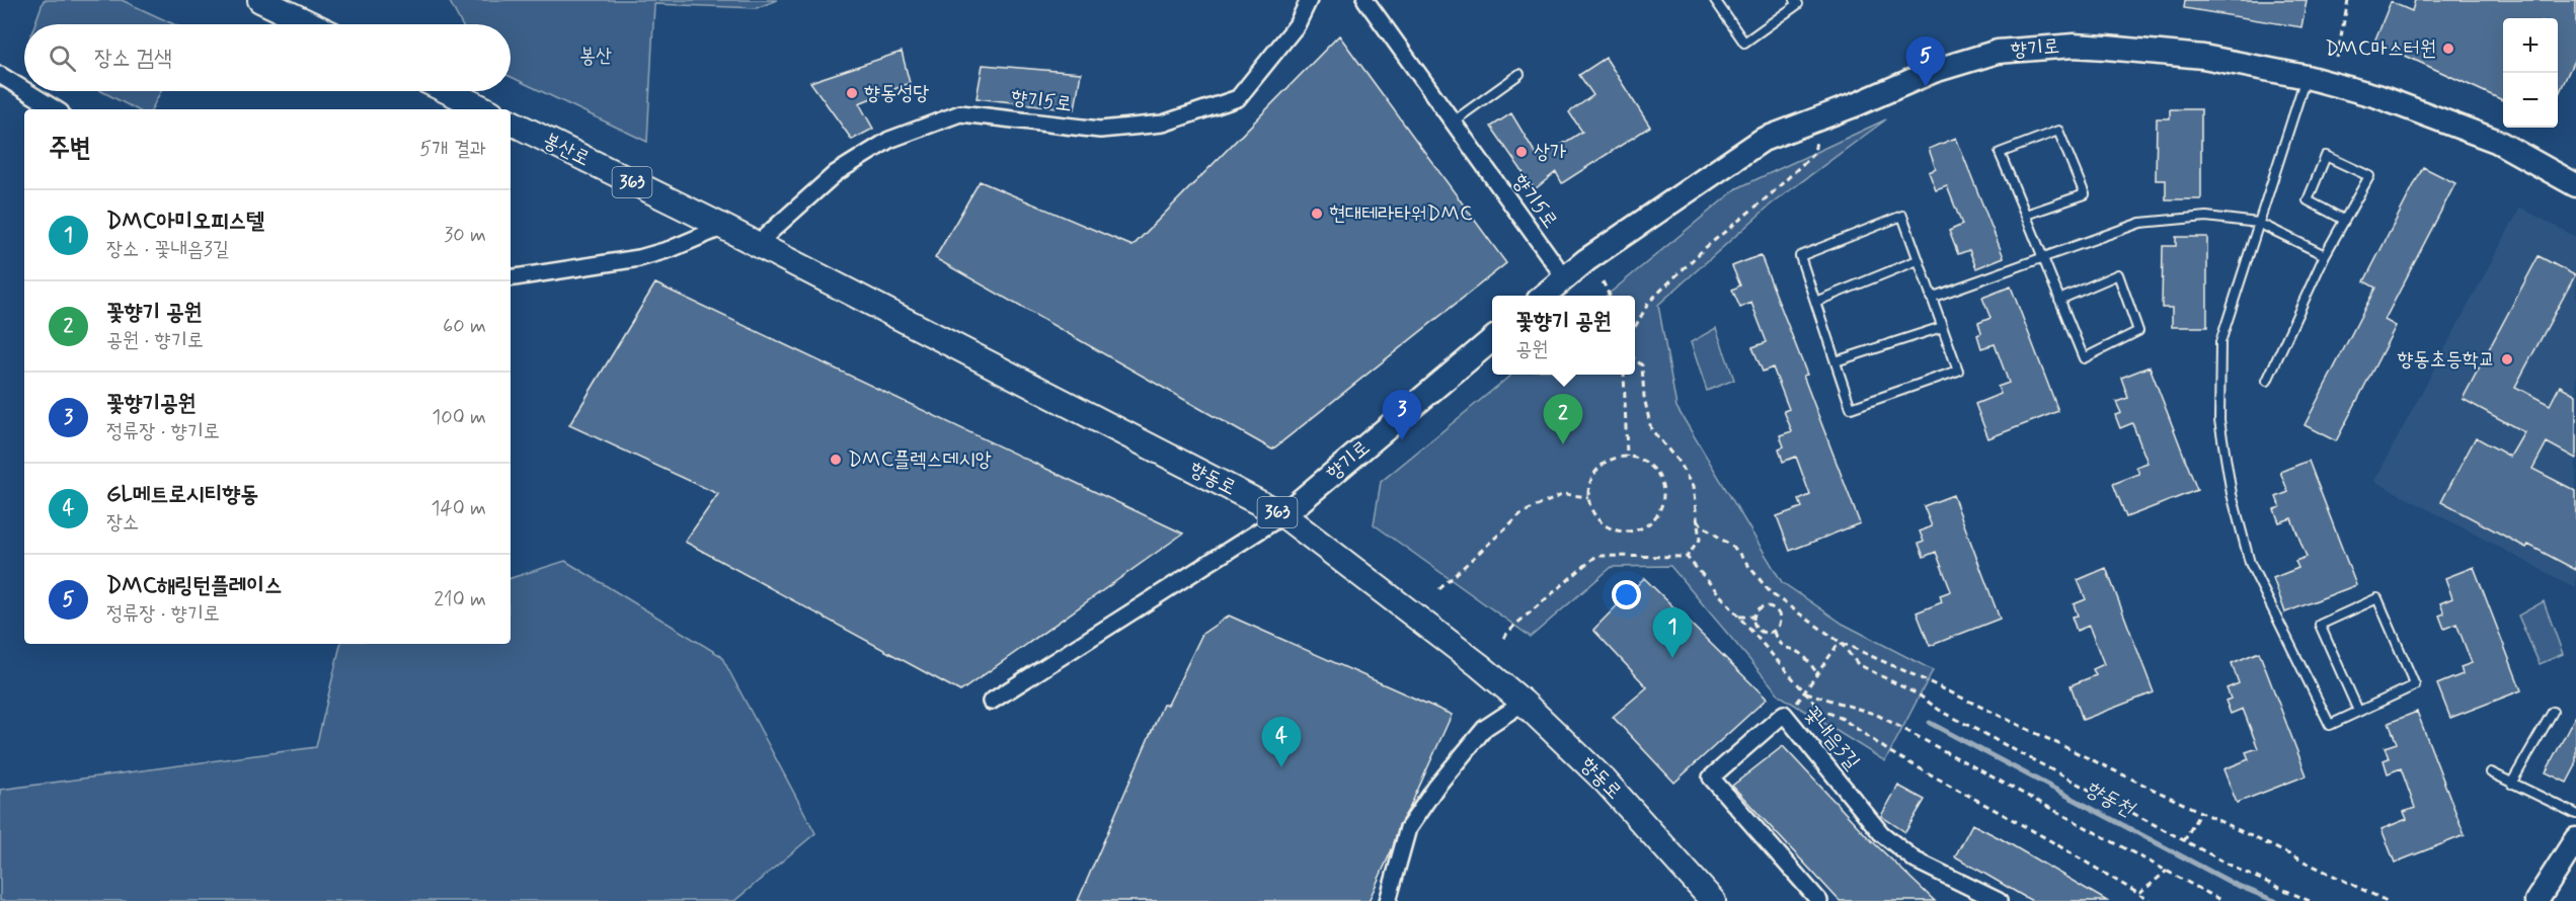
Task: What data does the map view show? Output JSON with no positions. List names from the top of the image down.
{
  "streets": {
    "main road": [
      "향기로",
      "봉산로",
      "363",
      "향동로"
    ],
    "street": ["향기5로", "꽃내음3길"]
  },
  "crossings": [
    ["향기로", "향기5로"],
    ["향기로", "향동로"],
    ["향기5로", "봉산로"],
    ["향기5로", "향동로"],
    ["봉산로", "향동로"]
  ],
  "water": ["향동천"],
  "parks": ["봉산"],
  "places": [
    "DMC마스터원",
    "향동성당",
    "상가",
    "현대테라타워DMC",
    "향동초등학교",
    "DMC플렉스데시앙"
  ],
  "page": {
    "map_buttons": ["+", "−"],
    "search": "장소 검색",
    "pins": [
      "5",
      "3",
      "2",
      "1",
      "4"
    ],
    "heading": ["주변", "5개 결과"],
    "list": [
      {
        "mark": "1",
        "name": "DMC아미오피스텔",
        "note": "장소 · 꽃내음3길",
        "value": "30 m"
      },
      {
        "mark": "2",
        "name": "꽃향기 공원",
        "note": "공원 · 향기로",
        "value": "60 m"
      },
      {
        "mark": "3",
        "name": "꽃향기공원",
        "note": "정류장 · 향기로",
        "value": "100 m"
      },
      {
        "mark": "4",
        "name": "GL메트로시티향동",
        "note": "장소",
        "value": "140 m"
      },
      {
        "mark": "5",
        "name": "DMC해링턴플레이스",
        "note": "정류장 · 향기로",
        "value": "210 m"
      }
    ],
    "popup": ["꽃향기 공원", "공원"]
  }
}
